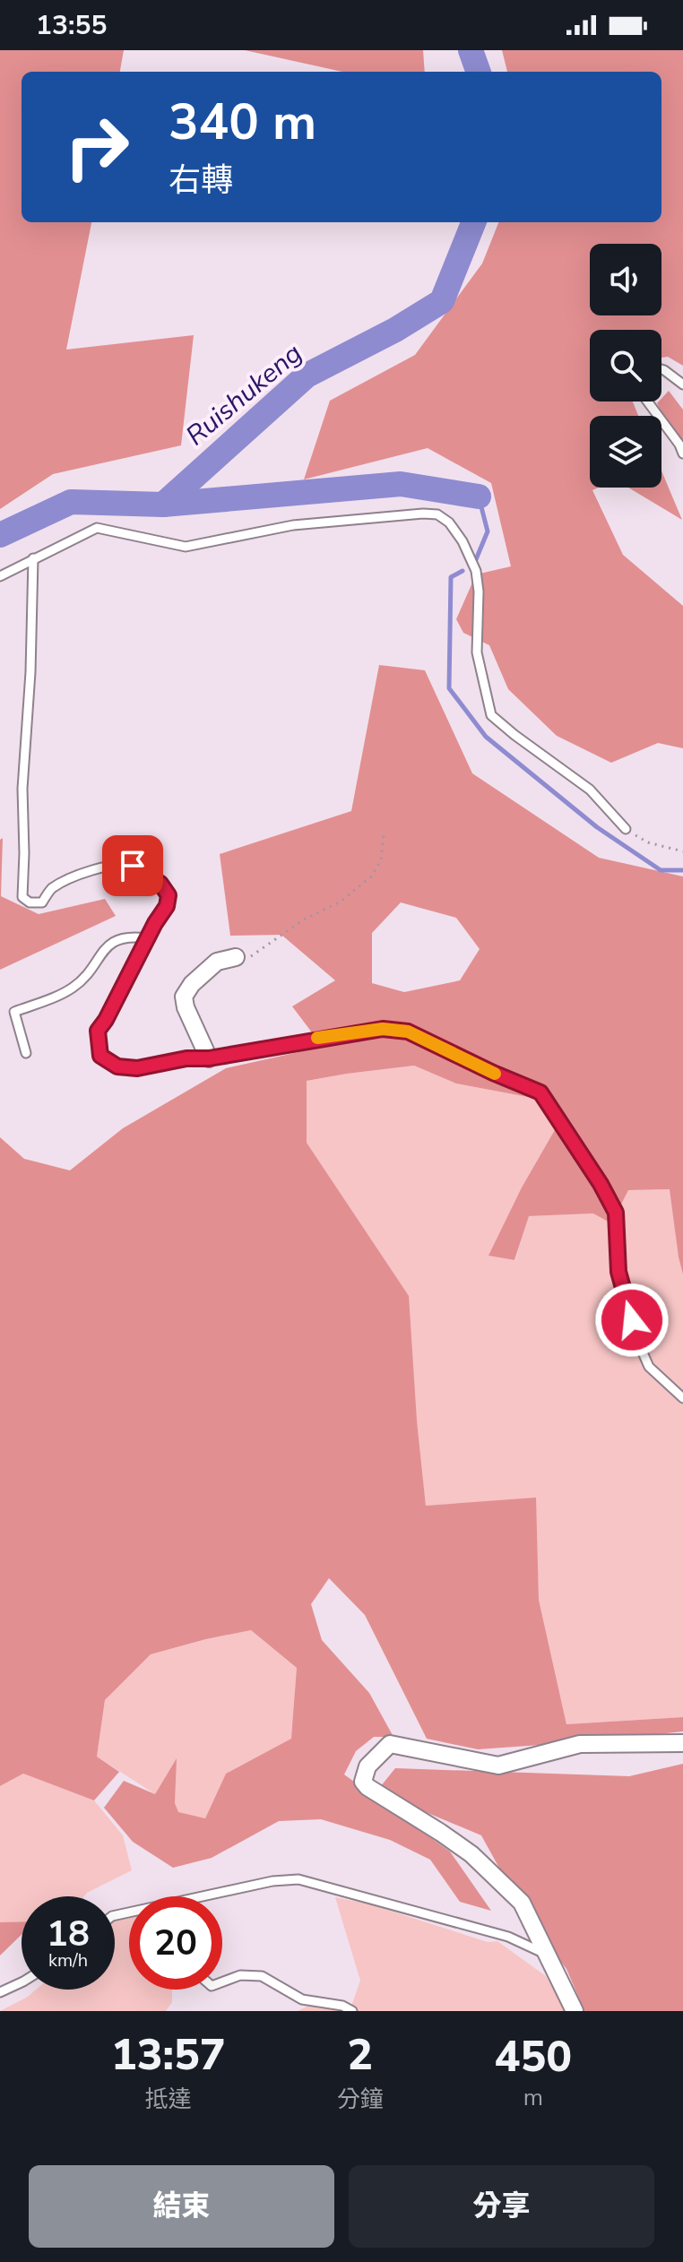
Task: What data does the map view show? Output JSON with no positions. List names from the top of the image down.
{
  "water": ["Ruishukeng"],
  "page": {
    "status": "13:55",
    "turn": ["340 m", "右轉"],
    "speed": "18 km/h",
    "limit": "20",
    "eta": [
      "13:57",
      "抵達",
      "2",
      "分鐘",
      "450",
      "m"
    ],
    "buttons": ["結束", "分享"]
  }
}
